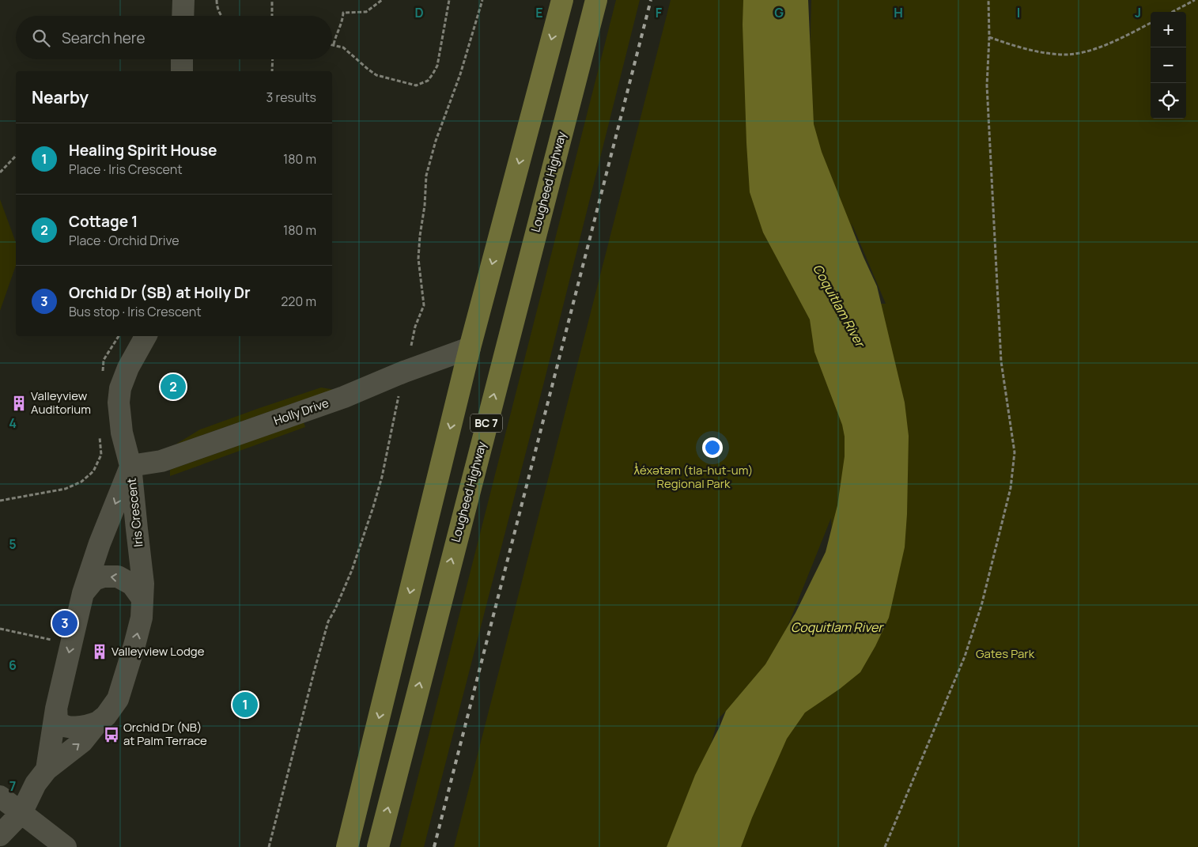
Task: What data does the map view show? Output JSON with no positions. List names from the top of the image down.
{
  "streets": {
    "main road": ["Lougheed Highway", "BC 7"],
    "street": ["Holly Drive", "Iris Crescent"]
  },
  "crossings": [
    ["Holly Drive", "BC 7"],
    ["Holly Drive", "Iris Crescent"]
  ],
  "water": ["Coquitlam River"],
  "parks": ["ƛ̓éxətəm (tla-hut-um) Regional Park", "Gates Park"],
  "places": {
    "building": ["Valleyview Auditorium", "Valleyview Lodge"],
    "bus stop": ["Orchid Dr (NB) at Palm Terrace"]
  },
  "page": {
    "map_buttons": ["+", "−"],
    "search": "Search here",
    "heading": ["Nearby", "3 results"],
    "list": [
      {
        "mark": "1",
        "name": "Healing Spirit House",
        "note": "Place · Iris Crescent",
        "value": "180 m"
      },
      {
        "mark": "2",
        "name": "Cottage 1",
        "note": "Place · Orchid Drive",
        "value": "180 m"
      },
      {
        "mark": "3",
        "name": "Orchid Dr (SB) at Holly Dr",
        "note": "Bus stop · Iris Crescent",
        "value": "220 m"
      }
    ],
    "pins": ["2", "3", "1"]
  },
  "grid": {
    "columns": [
      "D",
      "E",
      "F",
      "G",
      "H",
      "I",
      "J"
    ],
    "rows": [
      "4",
      "5",
      "6",
      "7"
    ]
  }
}
